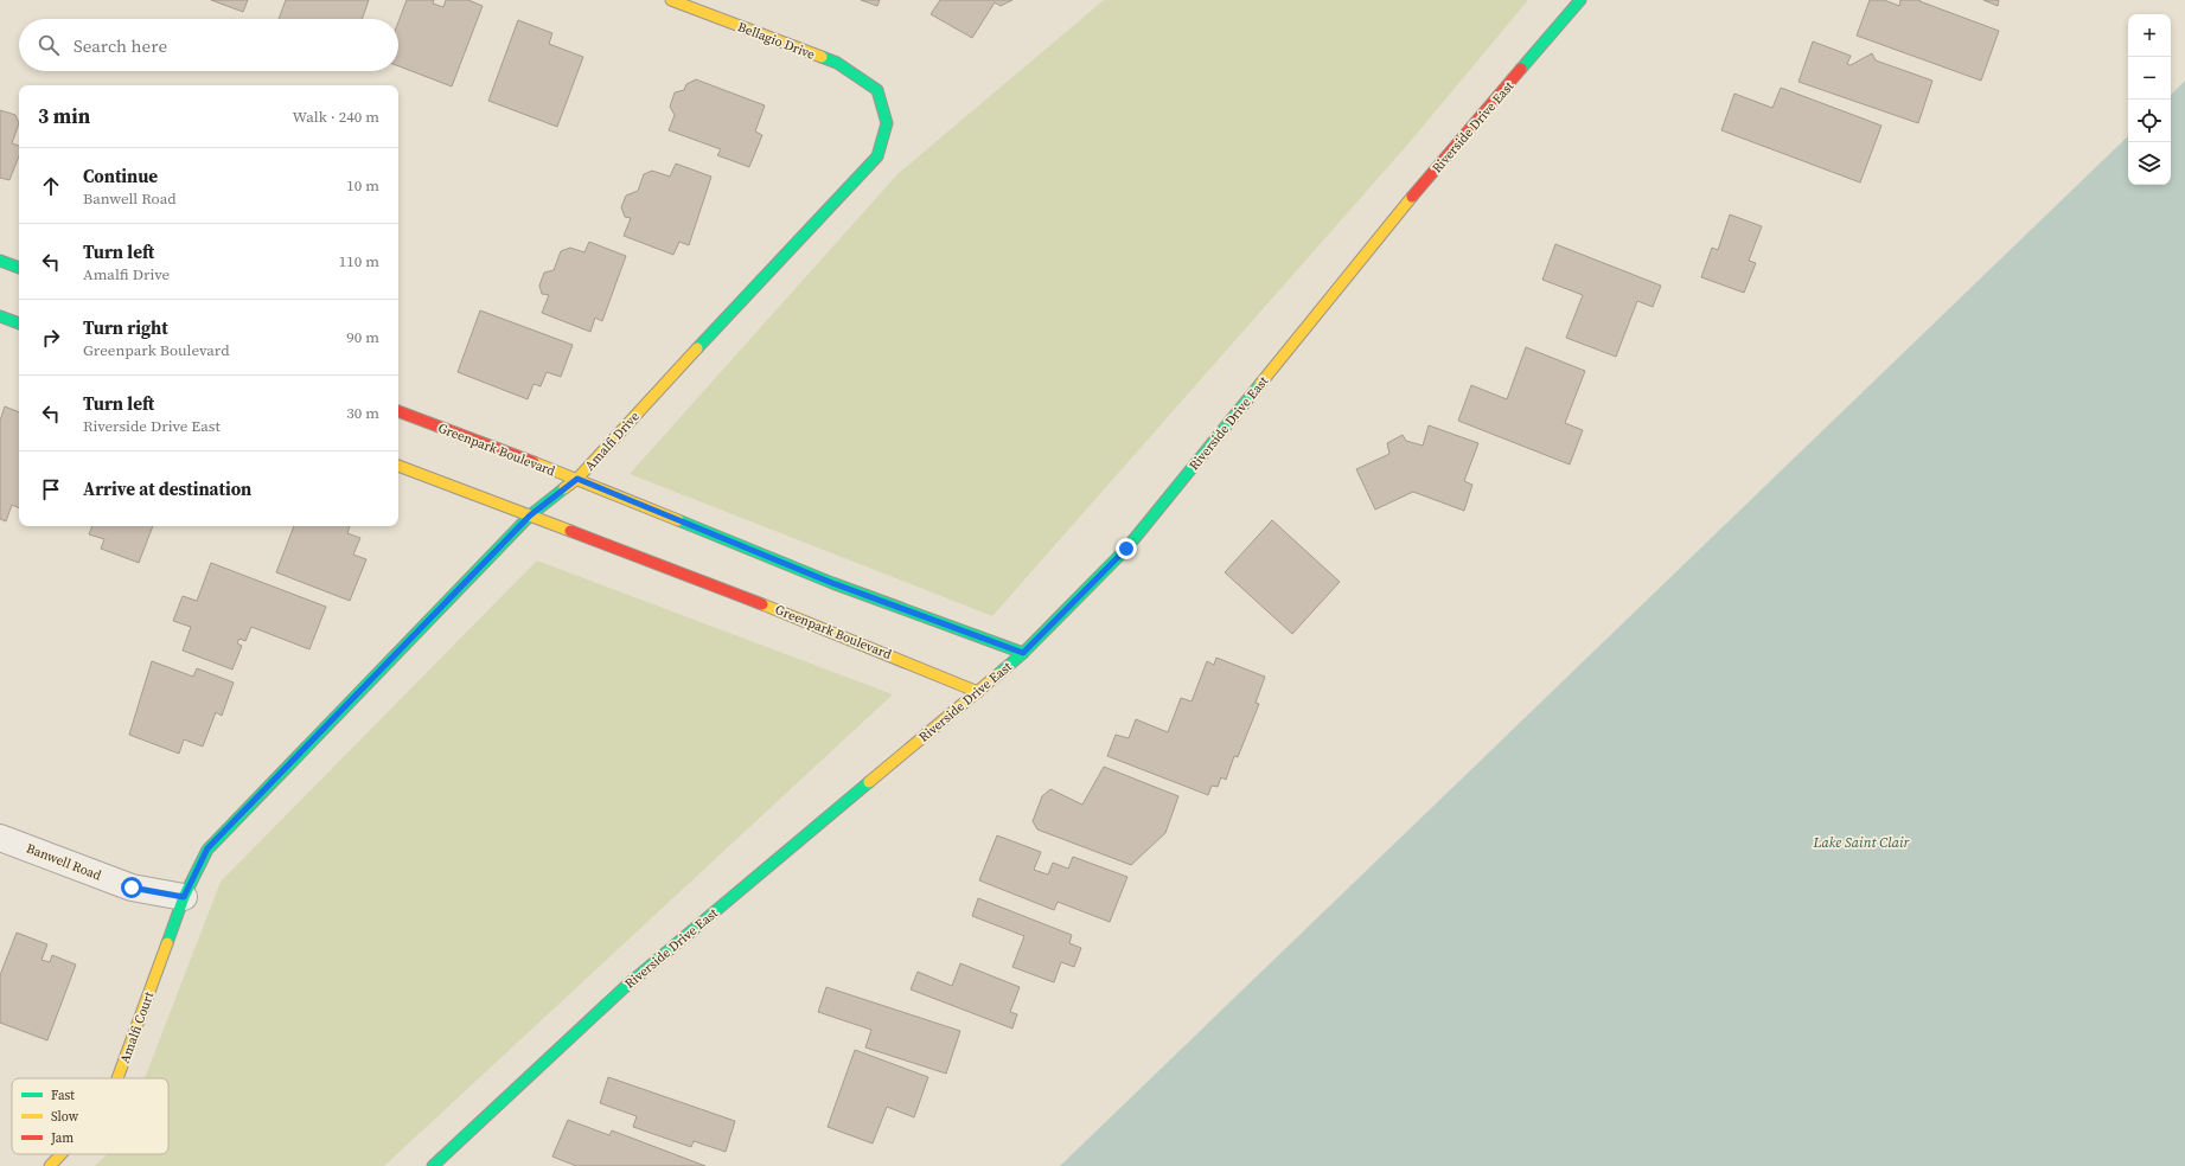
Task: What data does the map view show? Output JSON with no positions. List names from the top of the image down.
{
  "streets": {
    "street": [
      "Bellagio Drive",
      "Riverside Drive East",
      "Amalfi Drive",
      "Greenpark Boulevard",
      "Banwell Road",
      "Amalfi Court"
    ]
  },
  "crossings": [
    ["Bellagio Drive", "Amalfi Drive"],
    ["Riverside Drive East", "Greenpark Boulevard"],
    ["Amalfi Drive", "Greenpark Boulevard"],
    ["Amalfi Drive", "Banwell Road"],
    ["Amalfi Drive", "Amalfi Court"],
    ["Banwell Road", "Amalfi Court"]
  ],
  "water": ["Lake Saint Clair"],
  "legend": ["Fast", "Slow", "Jam"],
  "page": {
    "map_buttons": ["+", "−"],
    "search": "Search here",
    "heading": ["3 min", "Walk · 240 m"],
    "list": [
      ["Continue", "Banwell Road", "10 m"],
      ["Turn left", "Amalfi Drive", "110 m"],
      ["Turn right", "Greenpark Boulevard", "90 m"],
      ["Turn left", "Riverside Drive East", "30 m"],
      "Arrive at destination"
    ]
  }
}
